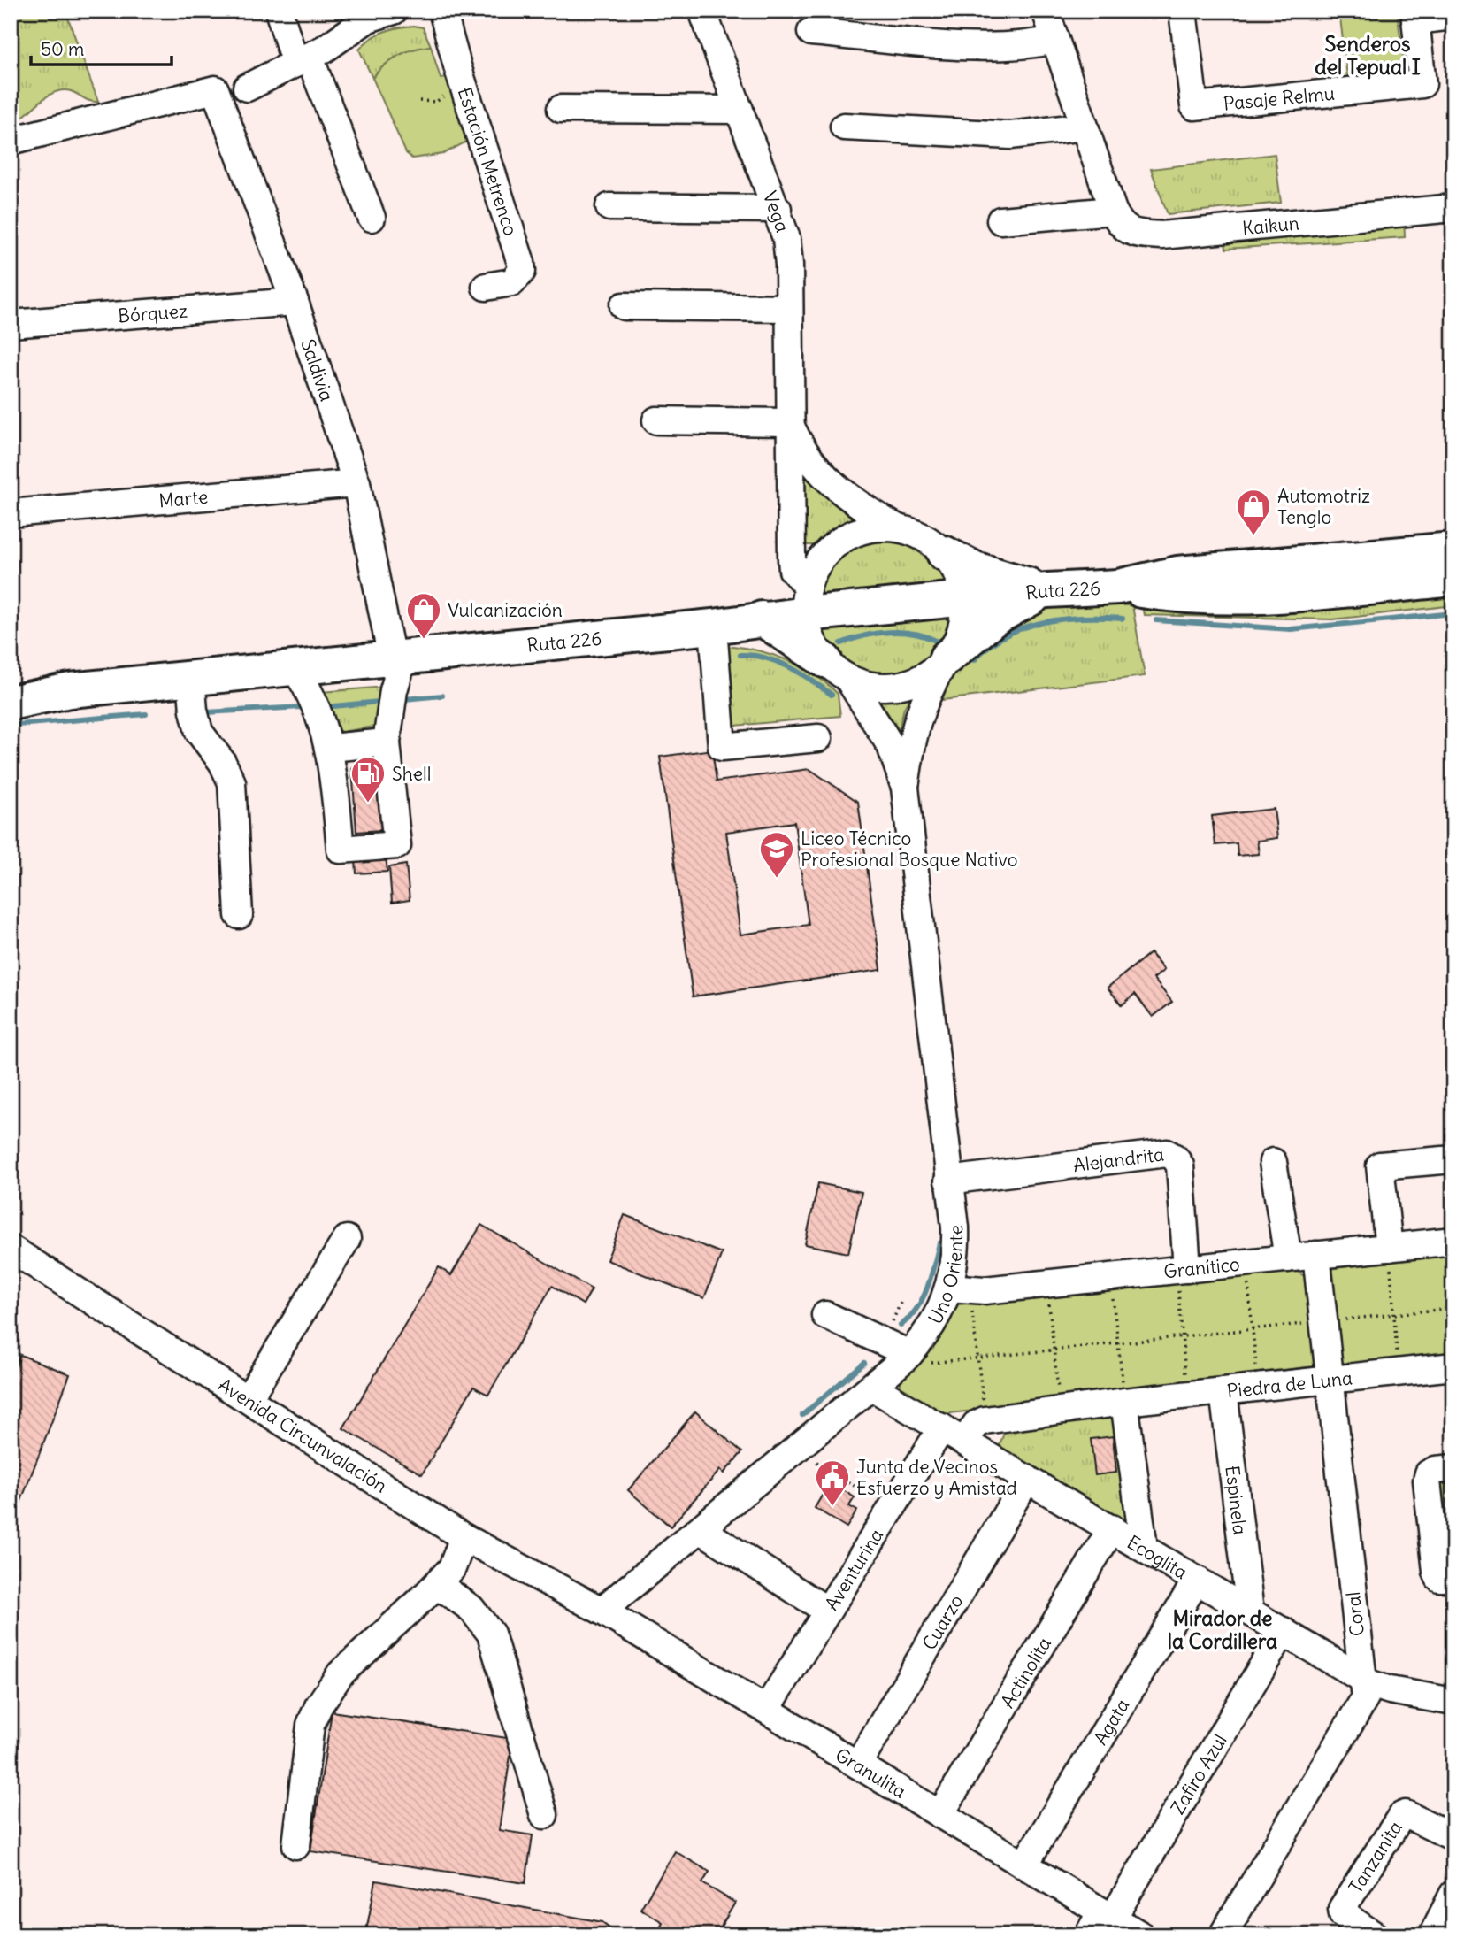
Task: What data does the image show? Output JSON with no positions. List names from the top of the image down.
{
  "streets": {
    "main road": ["Ruta 226"],
    "street": [
      "Pasaje Relmu",
      "Estación Metrenco",
      "Vega",
      "Kaikun",
      "Bórquez",
      "Saldivia",
      "Marte",
      "Alejandrita",
      "Granítico",
      "Uno Oriente",
      "Piedra de Luna",
      "Avenida Circunvalación",
      "Espinela",
      "Ecoglita",
      "Aventurina",
      "Coral",
      "Cuarzo",
      "Actinolita",
      "Agata",
      "Granulita",
      "Zafiro Azul",
      "Tanzanita"
    ]
  },
  "crossings": [
    ["Vega", "Ruta 226"],
    ["Vega", "Uno Oriente"],
    ["Bórquez", "Saldivia"],
    ["Saldivia", "Marte"],
    ["Saldivia", "Ruta 226"],
    ["Ruta 226", "Uno Oriente"],
    ["Alejandrita", "Granítico"],
    ["Alejandrita", "Uno Oriente"],
    ["Granítico", "Uno Oriente"],
    ["Granítico", "Coral"],
    ["Uno Oriente", "Avenida Circunvalación"],
    ["Uno Oriente", "Ecoglita"],
    ["Uno Oriente", "Granulita"],
    ["Piedra de Luna", "Espinela"],
    ["Piedra de Luna", "Coral"],
    ["Avenida Circunvalación", "Granulita"],
    ["Espinela", "Ecoglita"],
    ["Ecoglita", "Aventurina"],
    ["Ecoglita", "Coral"],
    ["Ecoglita", "Cuarzo"],
    ["Ecoglita", "Actinolita"],
    ["Ecoglita", "Agata"],
    ["Ecoglita", "Zafiro Azul"],
    ["Aventurina", "Granulita"],
    ["Cuarzo", "Granulita"],
    ["Actinolita", "Granulita"],
    ["Agata", "Granulita"],
    ["Granulita", "Zafiro Azul"]
  ],
  "districts": ["Senderos del Tepual I", "Mirador de la Cordillera"],
  "places": {
    "shop": ["Automotriz Tenglo", "Vulcanización"],
    "fuel station": ["Shell"],
    "school or university": ["Liceo Técnico Profesional Bosque Nativo"],
    "public building": ["Junta de Vecinos Esfuerzo y Amistad"]
  },
  "scale_bar": "50 m"
}
